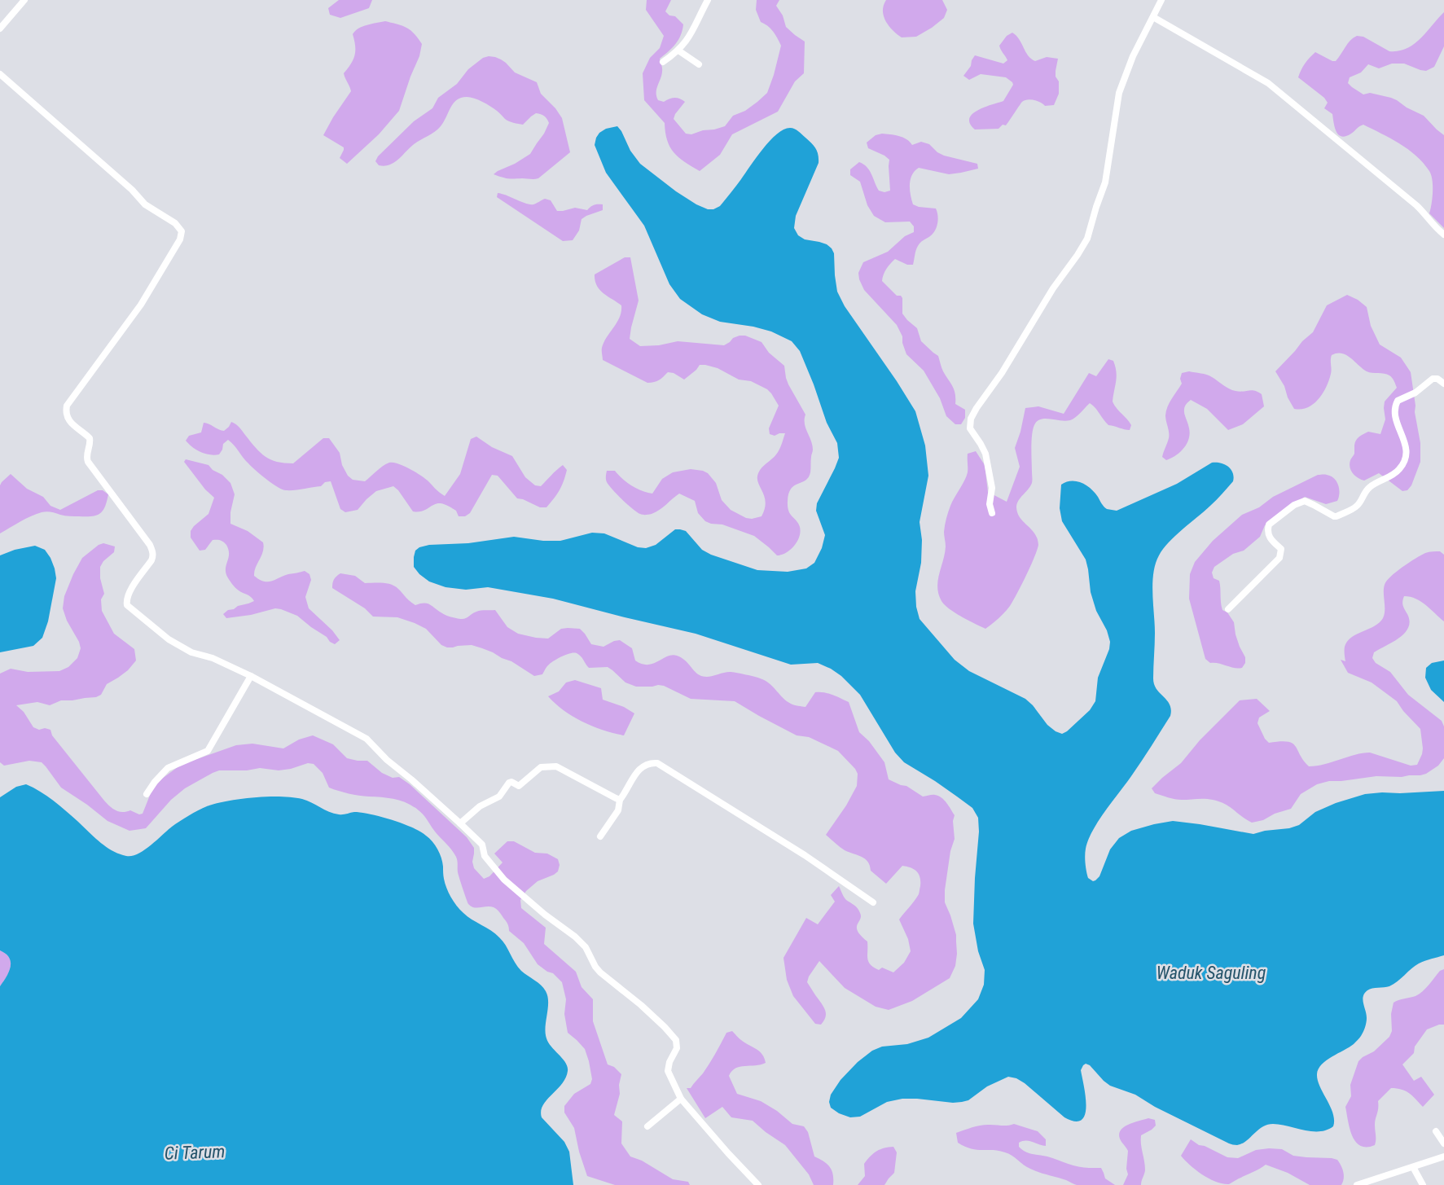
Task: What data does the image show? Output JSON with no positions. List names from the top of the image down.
{
  "water": ["Waduk Saguling", "Ci Tarum"]
}
